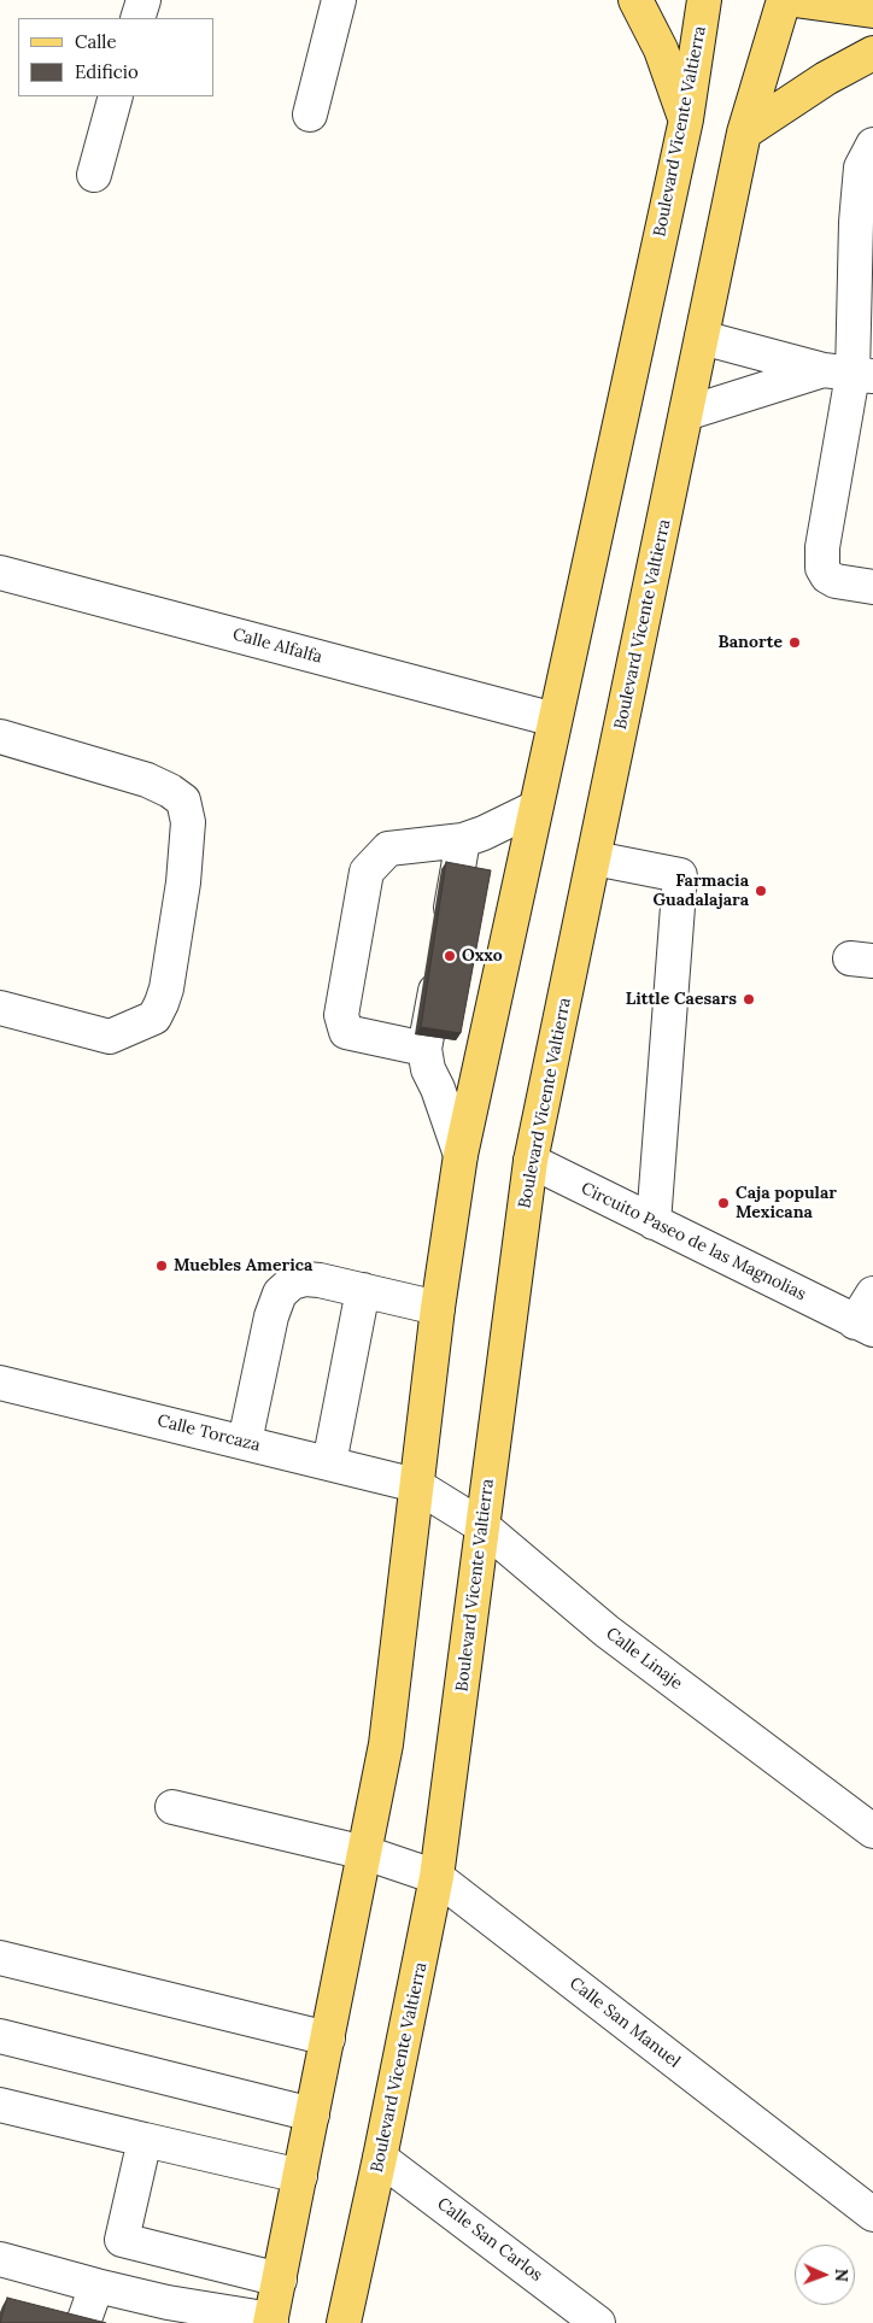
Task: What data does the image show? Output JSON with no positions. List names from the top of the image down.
{
  "streets": {
    "main road": ["Boulevard Vicente Valtierra"],
    "street": [
      "Calle Alfalfa",
      "Circuito Paseo de las Magnolias",
      "Calle Torcaza",
      "Calle Linaje",
      "Calle San Manuel",
      "Calle San Carlos"
    ]
  },
  "crossings": [
    ["Boulevard Vicente Valtierra", "Calle Alfalfa"],
    ["Boulevard Vicente Valtierra", "Circuito Paseo de las Magnolias"],
    ["Boulevard Vicente Valtierra", "Calle Torcaza"],
    ["Boulevard Vicente Valtierra", "Calle Linaje"],
    ["Boulevard Vicente Valtierra", "Calle San Manuel"],
    ["Boulevard Vicente Valtierra", "Calle San Carlos"],
    ["Calle Torcaza", "Calle Linaje"]
  ],
  "places": [
    "Banorte",
    "Farmacia Guadalajara",
    "Oxxo",
    "Little Caesars",
    "Caja popular Mexicana",
    "Muebles America"
  ],
  "legend": ["Calle", "Edificio"],
  "north": "right"
}
